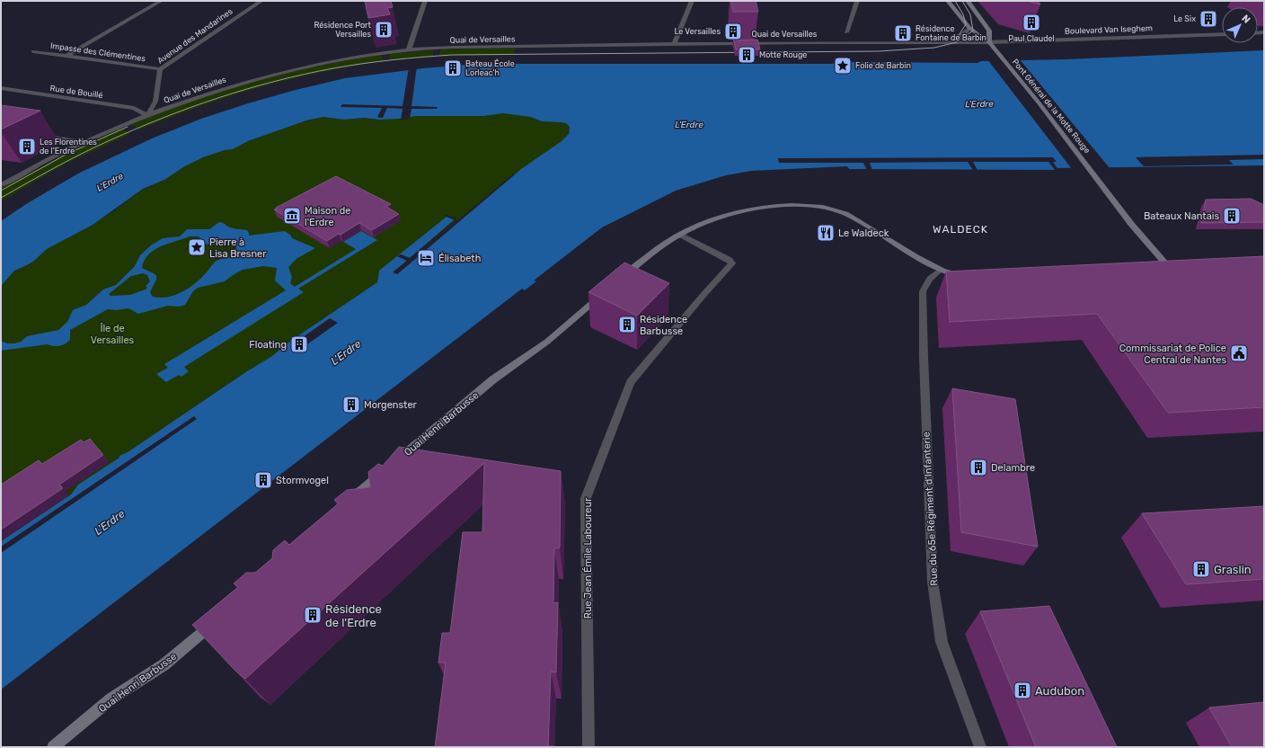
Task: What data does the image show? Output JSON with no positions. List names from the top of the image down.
{
  "streets": {
    "street": [
      "Boulevard Van Iseghem",
      "Quai de Versailles",
      "Avenue des Mandarines",
      "Impasse des Clémentines",
      "Rue de Bouillé",
      "Pont Général de la Motte Rouge",
      "Quai Henri Barbusse",
      "Rue du 65e Régiment d'Infanterie",
      "Rue Jean Émile Laboureur"
    ]
  },
  "crossings": [
    ["Boulevard Van Iseghem", "Quai de Versailles"],
    ["Boulevard Van Iseghem", "Pont Général de la Motte Rouge"],
    ["Quai de Versailles", "Avenue des Mandarines"],
    ["Quai de Versailles", "Rue de Bouillé"],
    ["Quai de Versailles", "Pont Général de la Motte Rouge"],
    ["Avenue des Mandarines", "Impasse des Clémentines"],
    ["Avenue des Mandarines", "Rue de Bouillé"]
  ],
  "districts": ["WALDECK"],
  "water": ["L'Erdre"],
  "parks": ["Île de Versailles"],
  "places": {
    "building": [
      "Le Six",
      "Paul Claudel",
      "Résidence Port Versailles",
      "Le Versailles",
      "Résidence Fontaine de Barbin",
      "Motte Rouge",
      "Bateau École Lorleac'h",
      "Les Florentines de l'Erdre",
      "Bateaux Nantais",
      "Résidence Barbusse",
      "Floating",
      "Morgenster",
      "Delambre",
      "Stormvogel",
      "Graslin",
      "Résidence de l'Erdre",
      "Audubon"
    ],
    "place": ["Folie de Barbin", "Pierre à Lisa Bresner"],
    "museum": ["Maison de l'Erdre"],
    "restaurant": ["Le Waldeck"],
    "hotel": ["Élisabeth"],
    "public building": ["Commissariat de Police Central de Nantes"]
  },
  "north": "top right"
}
